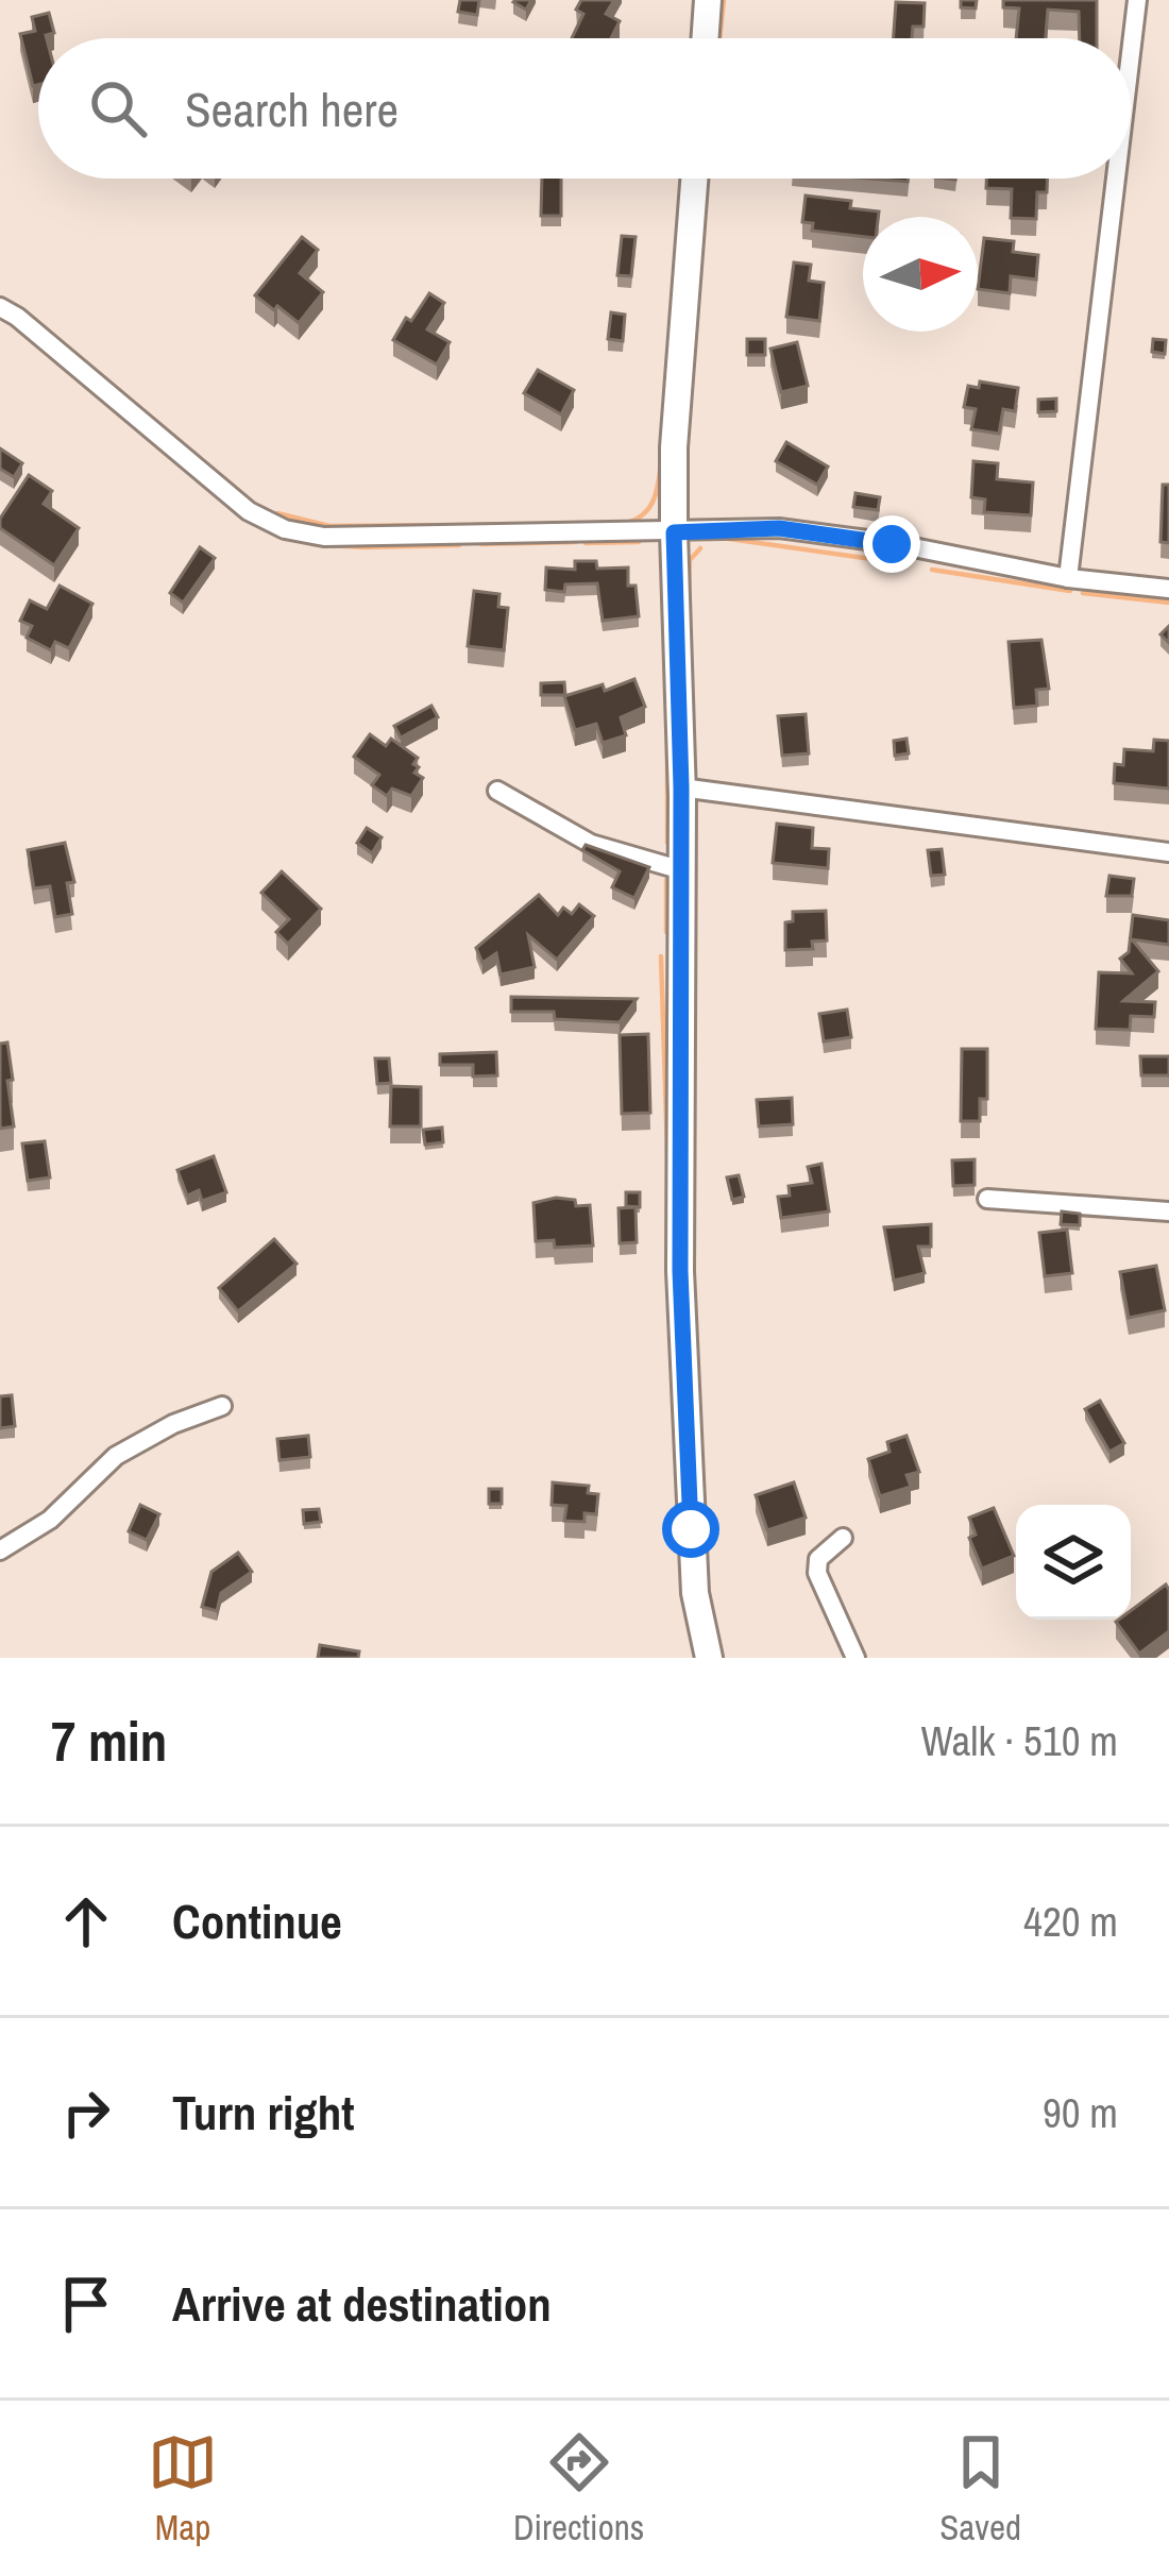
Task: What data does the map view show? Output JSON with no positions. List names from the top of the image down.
{
  "north": "right",
  "page": {
    "search": "Search here",
    "heading": ["7 min", "Walk · 510 m"],
    "list": [
      ["Continue", "420 m"],
      ["Turn right", "90 m"],
      "Arrive at destination"
    ],
    "nav": ["Map", "Directions", "Saved"]
  }
}
